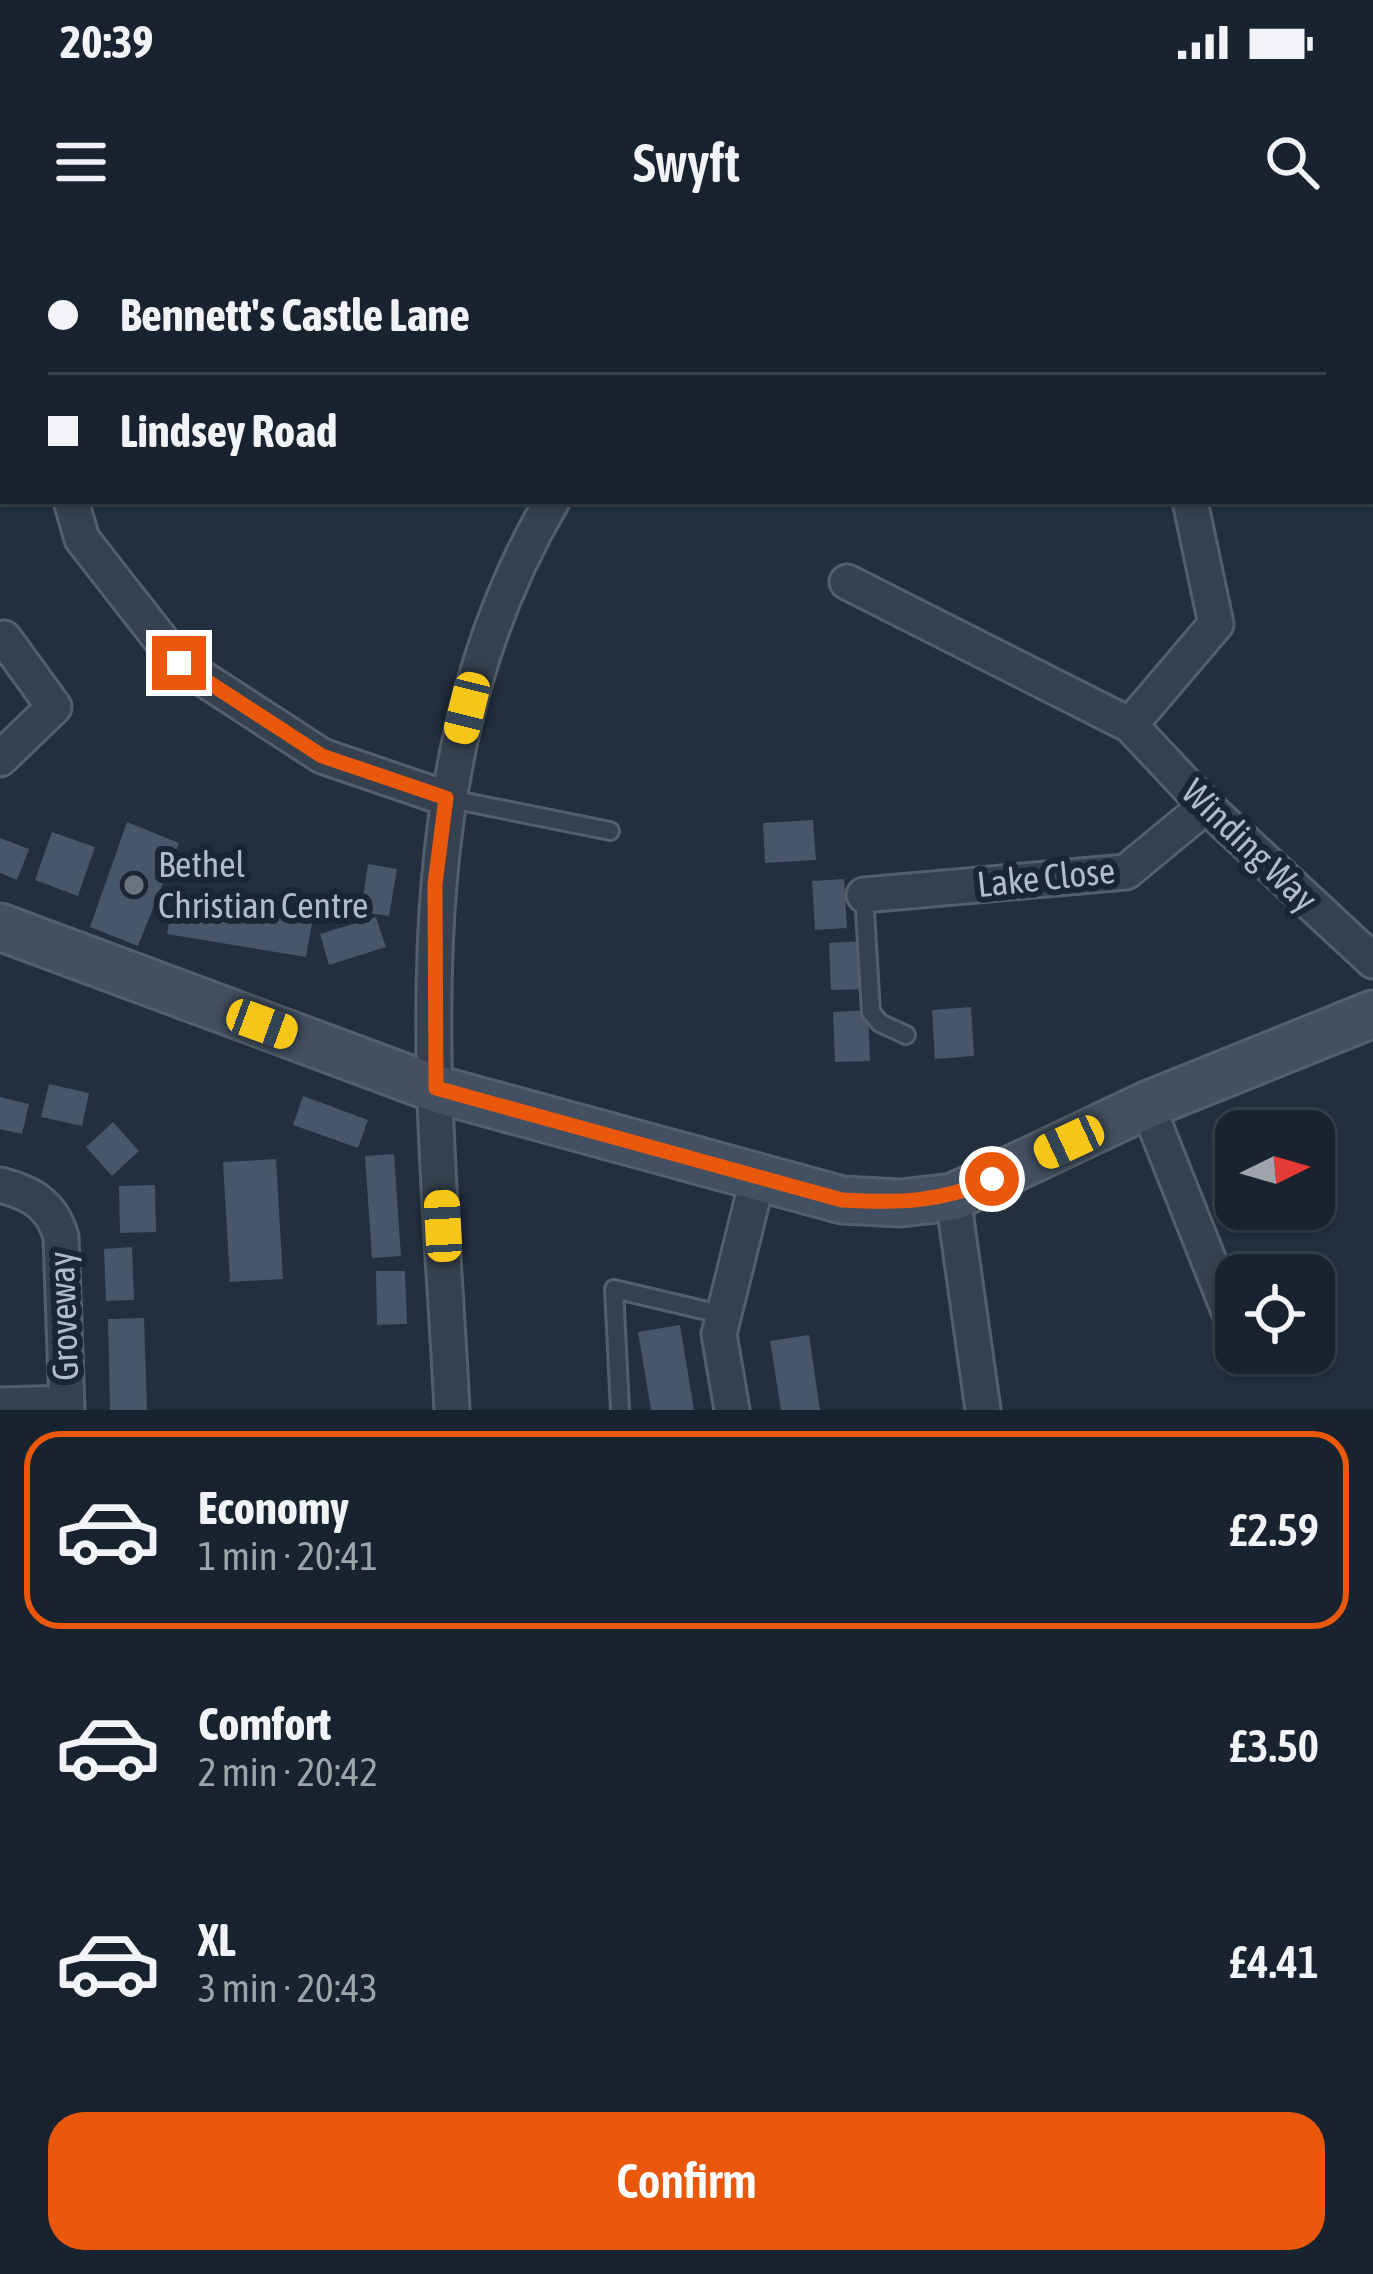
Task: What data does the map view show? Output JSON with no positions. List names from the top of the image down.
{
  "streets": {
    "street": ["Winding Way", "Lake Close", "Groveway"]
  },
  "crossings": [
    ["Winding Way", "Lake Close"]
  ],
  "places": ["Bethel Christian Centre"],
  "north": "right",
  "page": {
    "status": "20:39",
    "header": "Swyft",
    "banner": ["Bennett's Castle Lane", "Lindsey Road"],
    "list": [
      {
        "name": "Economy",
        "note": "1 min · 20:41",
        "value": "£2.59"
      },
      {
        "name": "Comfort",
        "note": "2 min · 20:42",
        "value": "£3.50"
      },
      {
        "name": "XL",
        "note": "3 min · 20:43",
        "value": "£4.41"
      }
    ],
    "buttons": "Confirm"
  }
}
